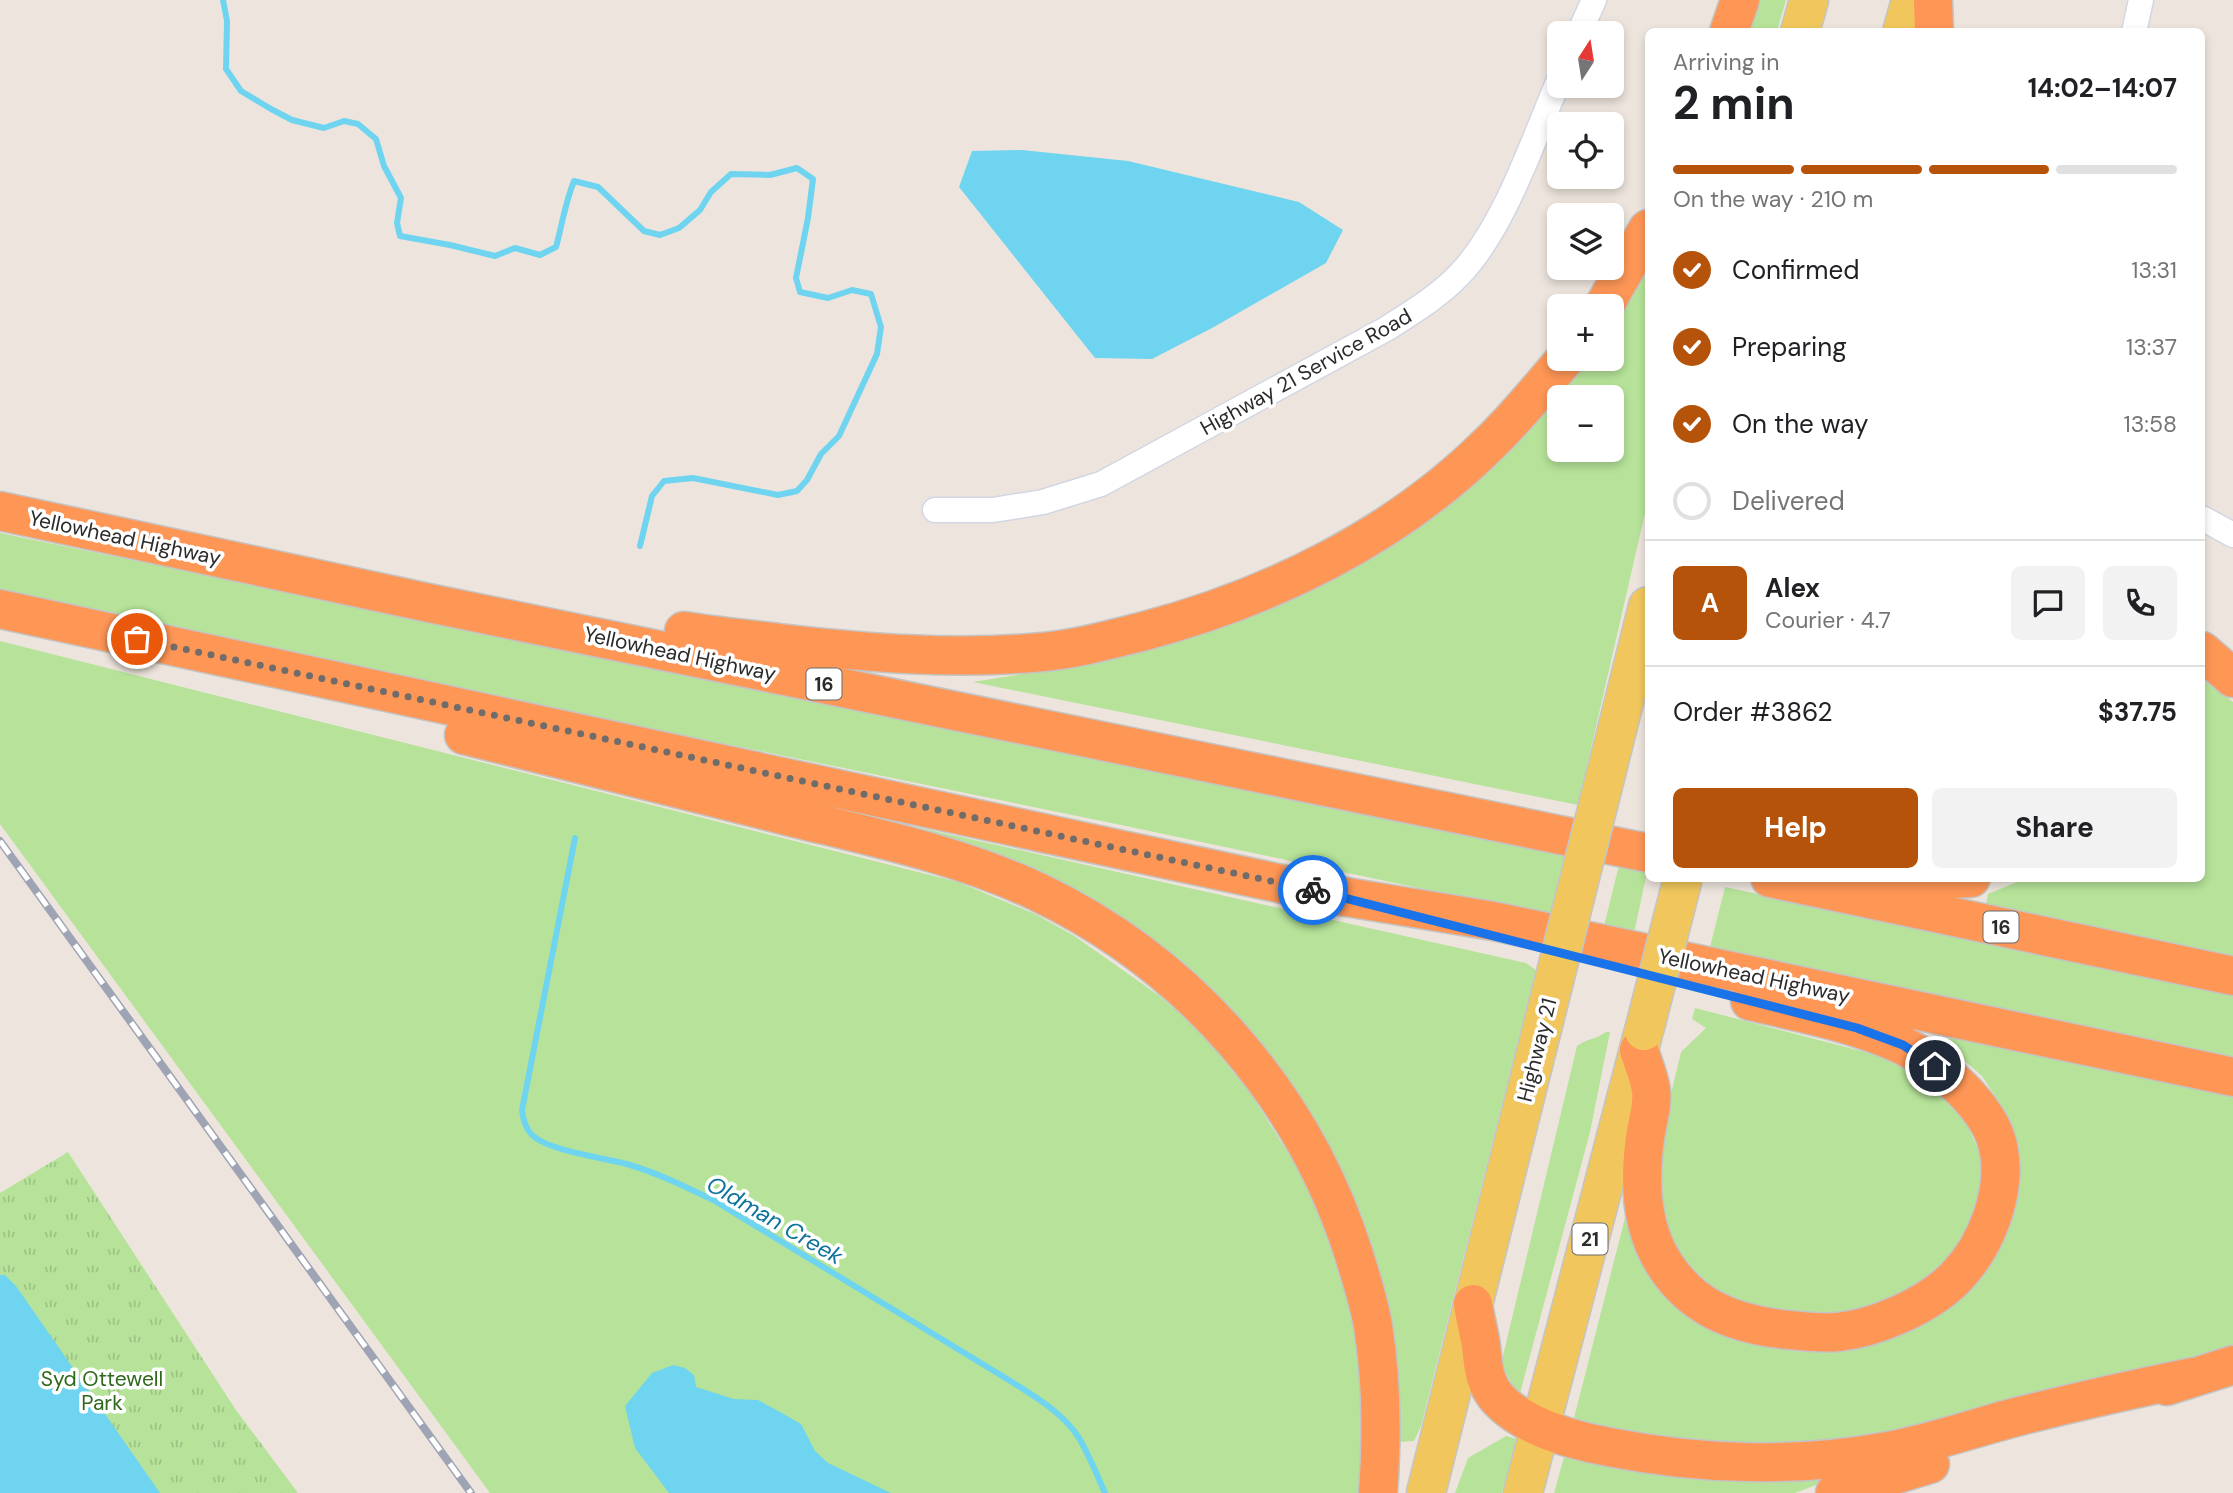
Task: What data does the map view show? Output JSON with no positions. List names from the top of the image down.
{
  "streets": {
    "highway": ["Yellowhead Highway", "16"],
    "main road": ["Highway 21", "21"],
    "street": ["Highway 21 Service Road"]
  },
  "water": ["Oldman Creek"],
  "parks": ["Syd Ottewell Park"],
  "north": "top",
  "page": {
    "map_buttons": ["+", "−"],
    "heading": ["2 min", "Arriving in", "14:02–14:07"],
    "panel": [
      "Alex",
      "Courier · 4.7",
      "Order #3862",
      "$37.75"
    ],
    "bar": "On the way · 210 m",
    "list": [
      ["Confirmed", "13:31"],
      ["Preparing", "13:37"],
      ["On the way", "13:58"],
      "Delivered"
    ],
    "round": "A",
    "buttons": ["Help", "Share"]
  }
}
